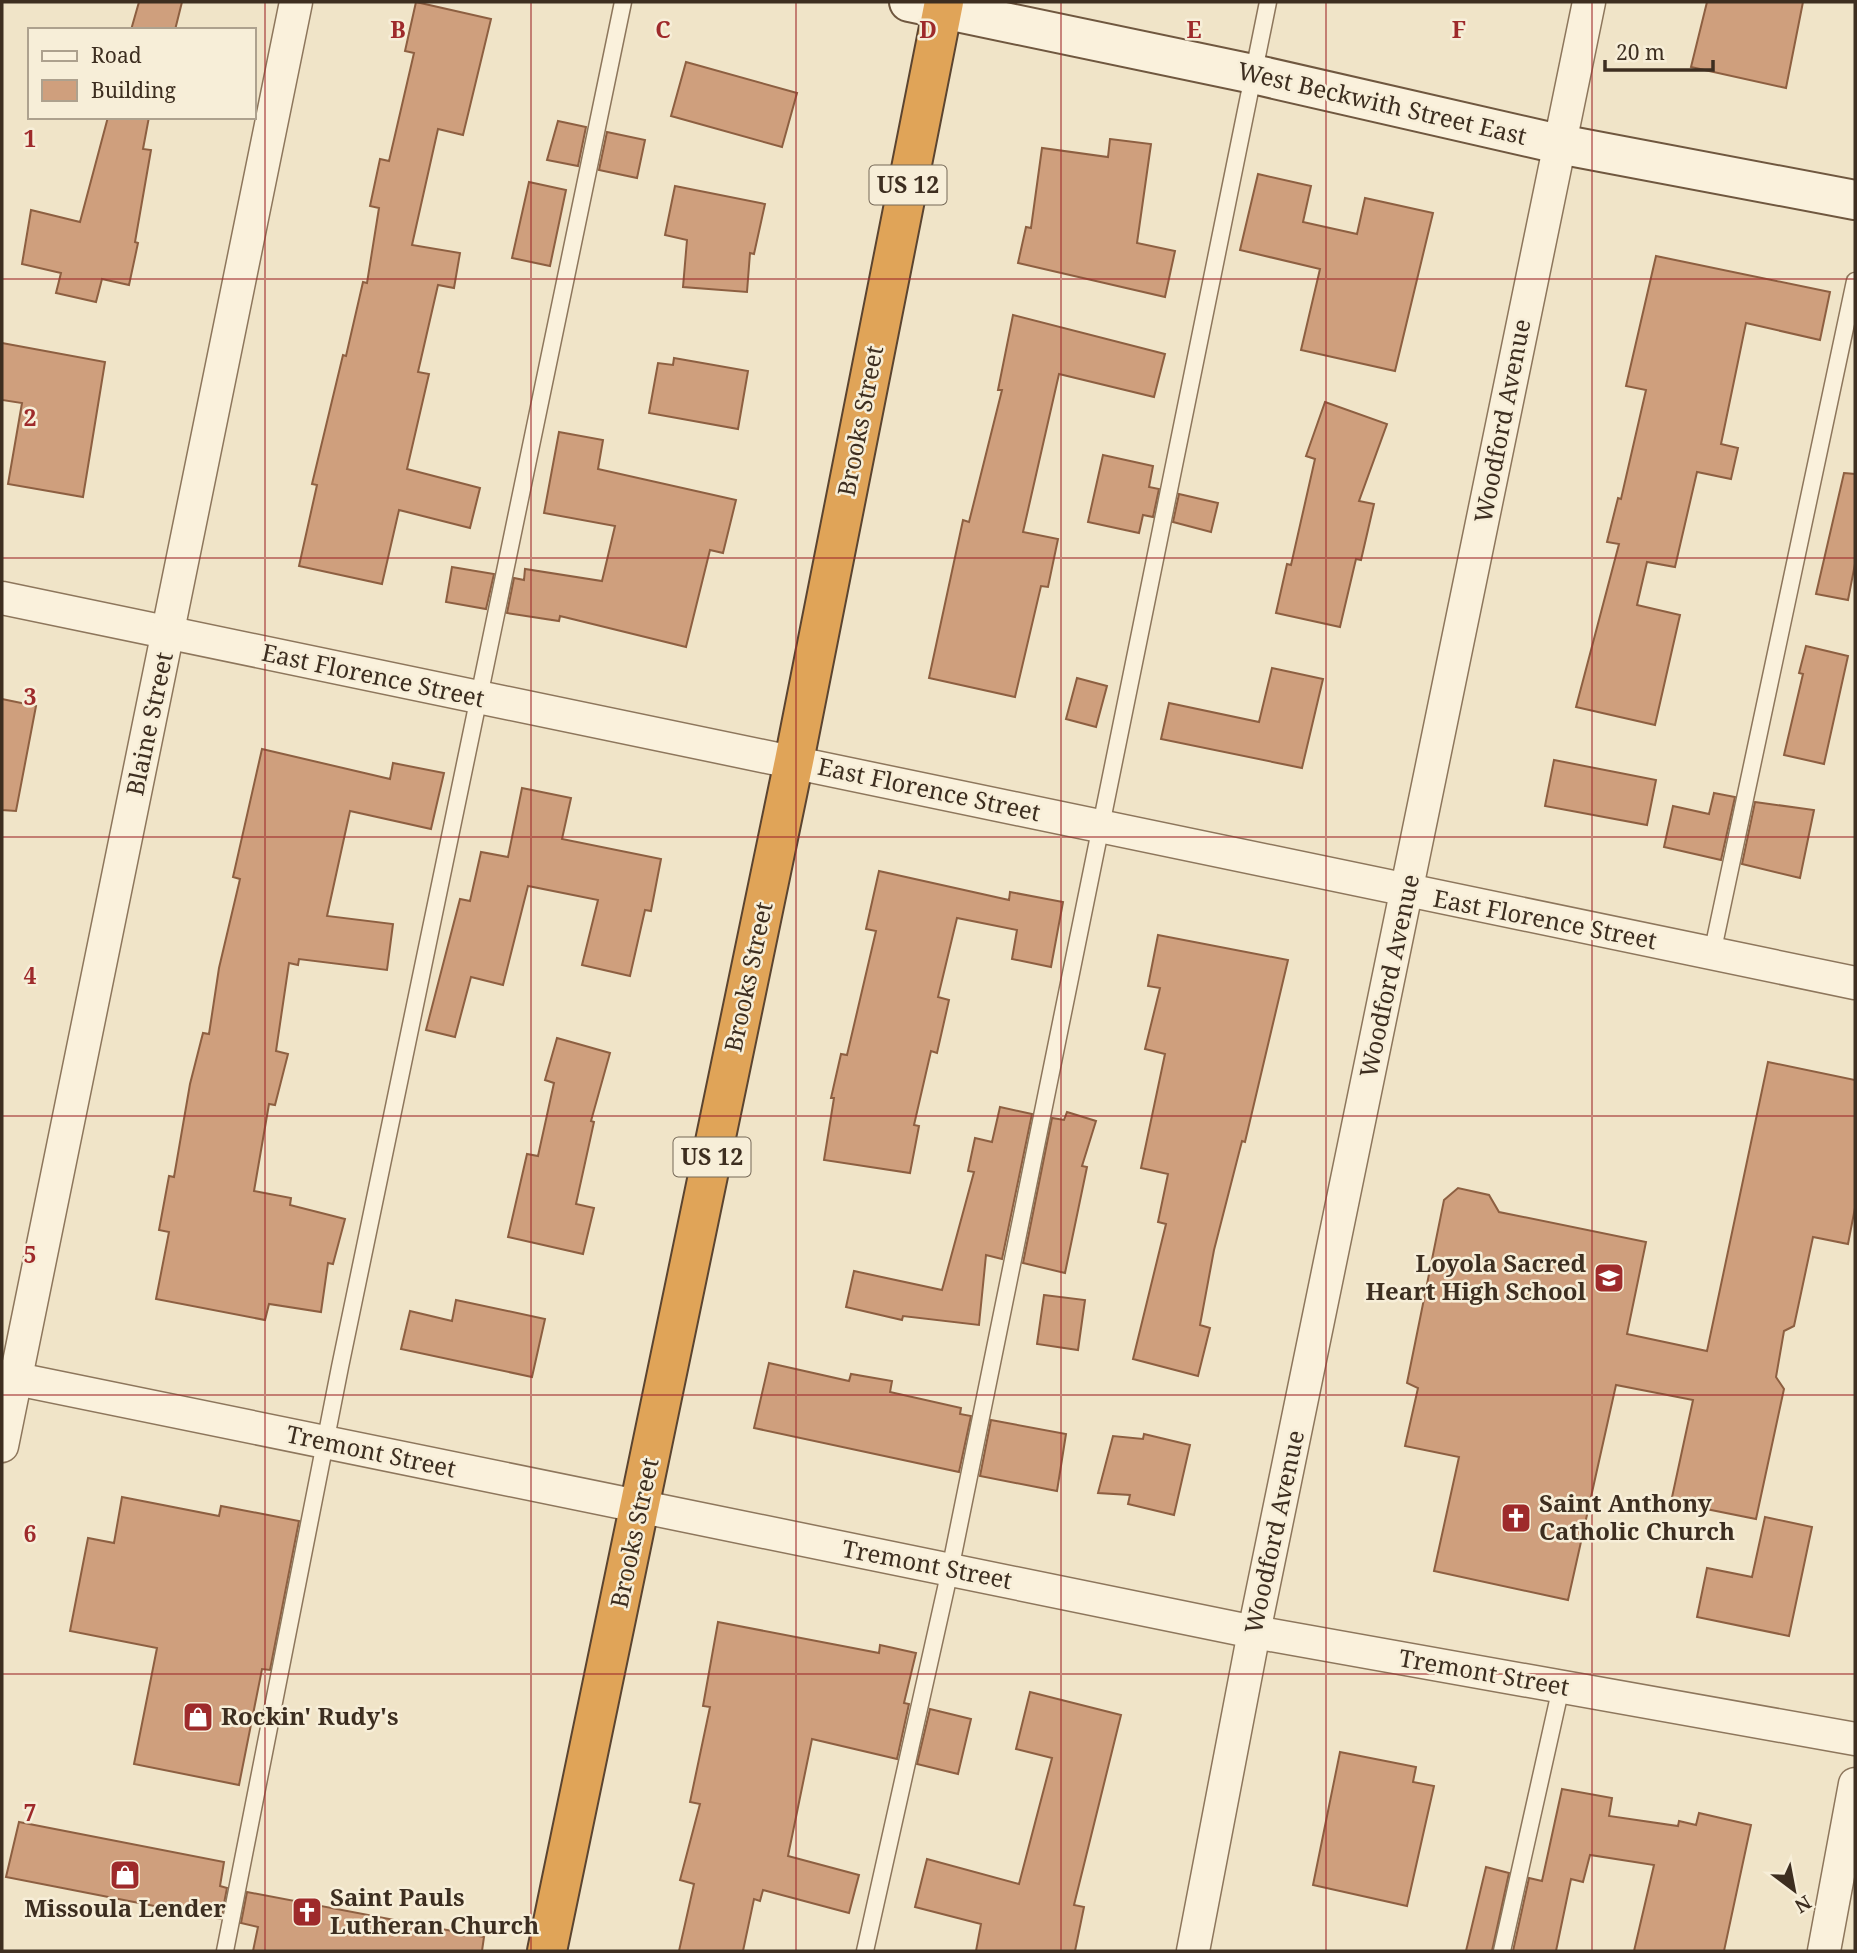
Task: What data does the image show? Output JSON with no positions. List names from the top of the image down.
{
  "streets": {
    "highway": ["US 12", "Brooks Street"],
    "street": [
      "West Beckwith Street East",
      "Woodford Avenue",
      "East Florence Street",
      "Blaine Street",
      "Tremont Street"
    ]
  },
  "crossings": [
    ["West Beckwith Street East", "Brooks Street"],
    ["West Beckwith Street East", "Woodford Avenue"],
    ["Brooks Street", "East Florence Street"],
    ["Brooks Street", "Tremont Street"],
    ["Woodford Avenue", "East Florence Street"],
    ["Woodford Avenue", "Tremont Street"],
    ["East Florence Street", "Blaine Street"],
    ["Blaine Street", "Tremont Street"]
  ],
  "places": {
    "school or university": ["Loyola Sacred Heart High School"],
    "church": ["Saint Anthony Catholic Church", "Saint Pauls Lutheran Church"],
    "shop": ["Rockin' Rudy's", "Missoula Lender"]
  },
  "legend": ["Road", "Building"],
  "scale_bar": "20 m",
  "north": "bottom right",
  "grid": {
    "columns": [
      "B",
      "C",
      "D",
      "E",
      "F"
    ],
    "rows": [
      "1",
      "2",
      "3",
      "4",
      "5",
      "6",
      "7"
    ]
  }
}
